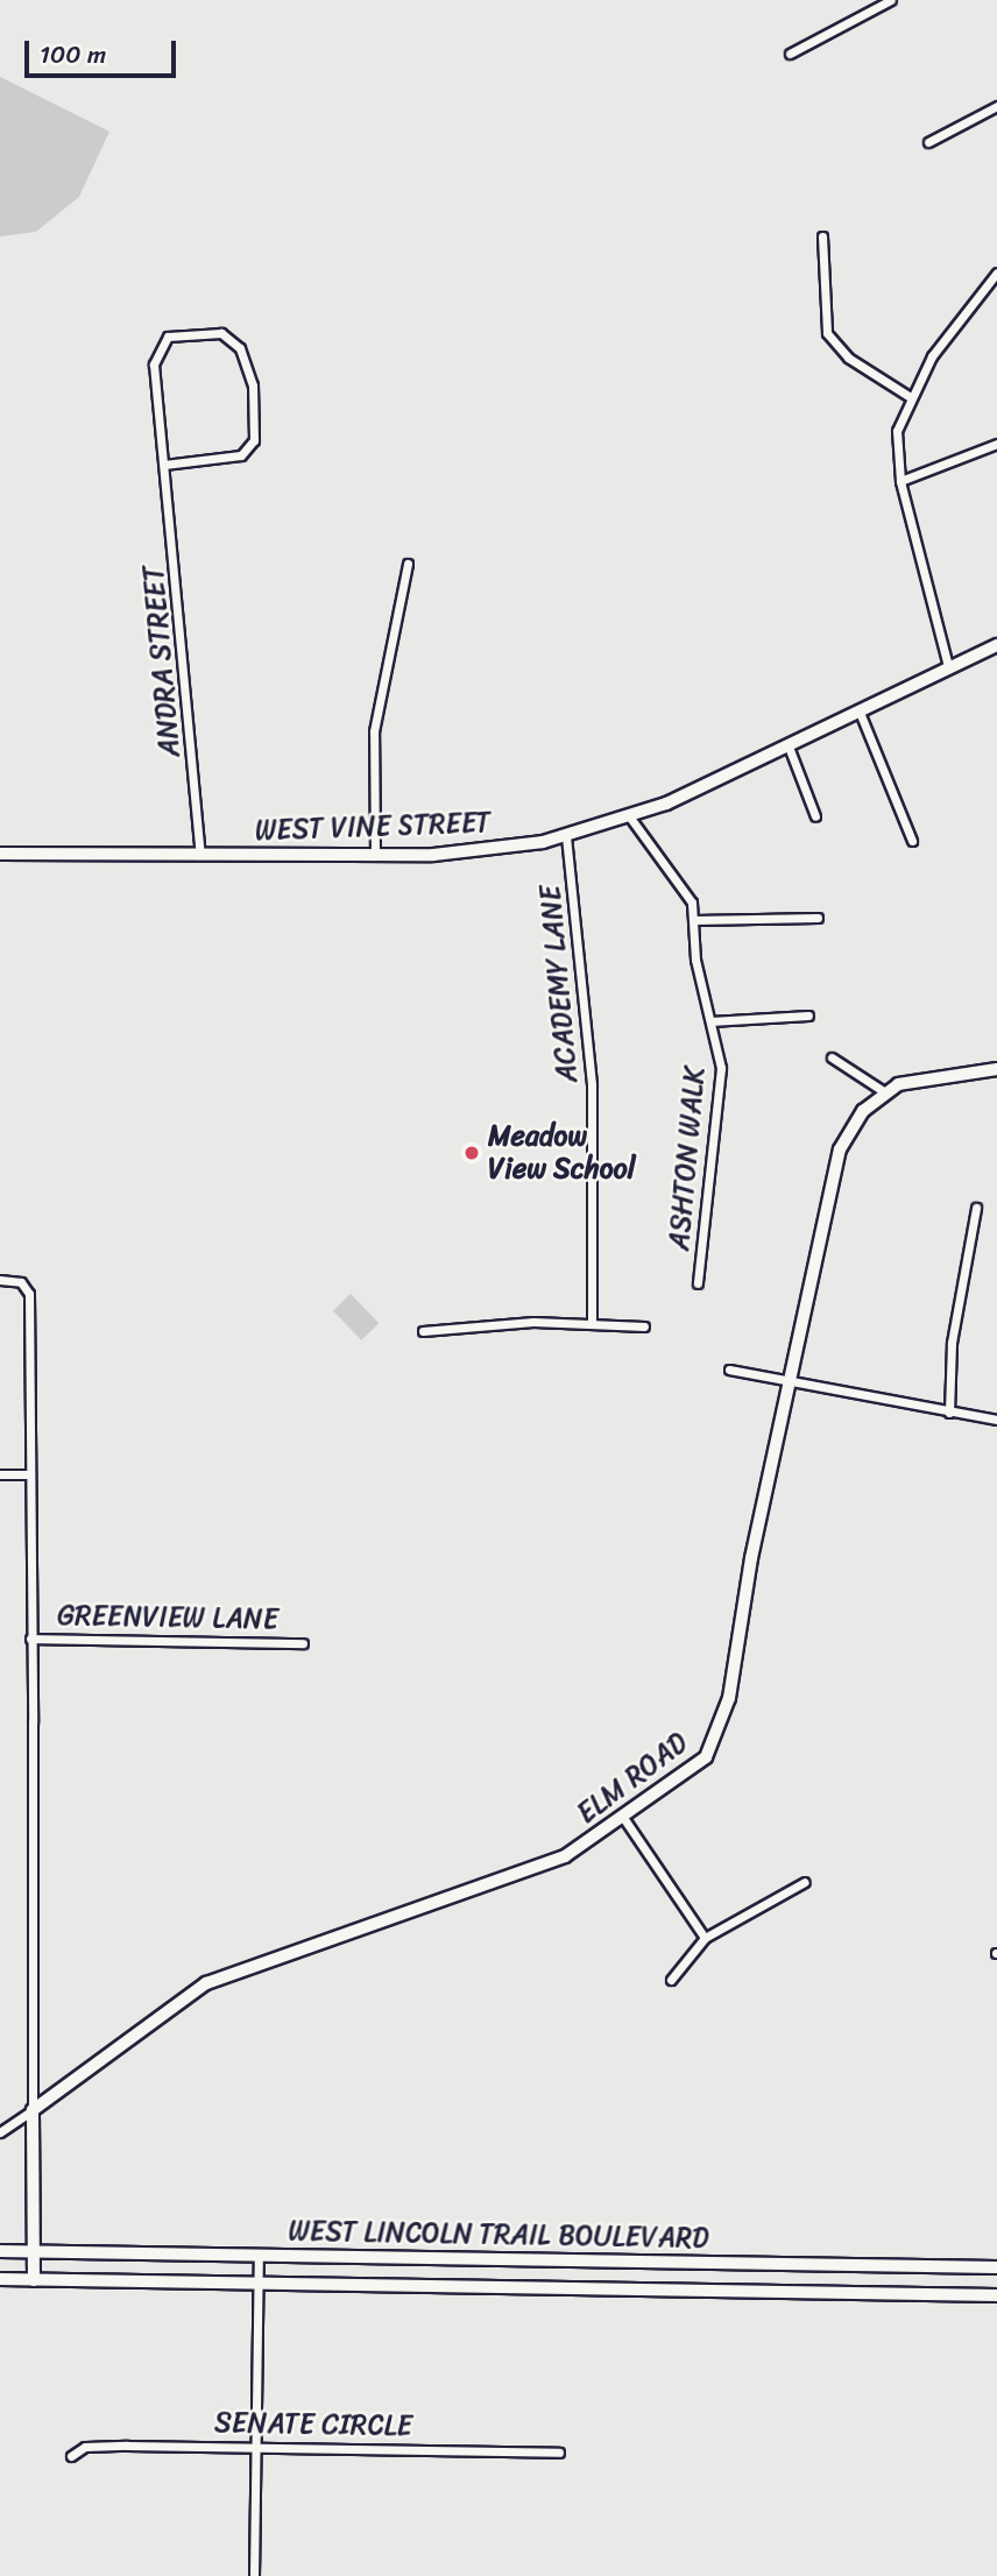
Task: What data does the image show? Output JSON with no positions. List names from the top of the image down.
{
  "streets": {
    "main road": ["WEST VINE STREET", "ELM ROAD", "WEST LINCOLN TRAIL BOULEVARD"],
    "street": [
      "ANDRA STREET",
      "ACADEMY LANE",
      "ASHTON WALK",
      "GREENVIEW LANE",
      "SENATE CIRCLE"
    ]
  },
  "crossings": [
    ["ANDRA STREET", "WEST VINE STREET"],
    ["WEST VINE STREET", "ACADEMY LANE"],
    ["WEST VINE STREET", "ASHTON WALK"]
  ],
  "places": ["Meadow View School"],
  "scale_bar": "100 m"
}
